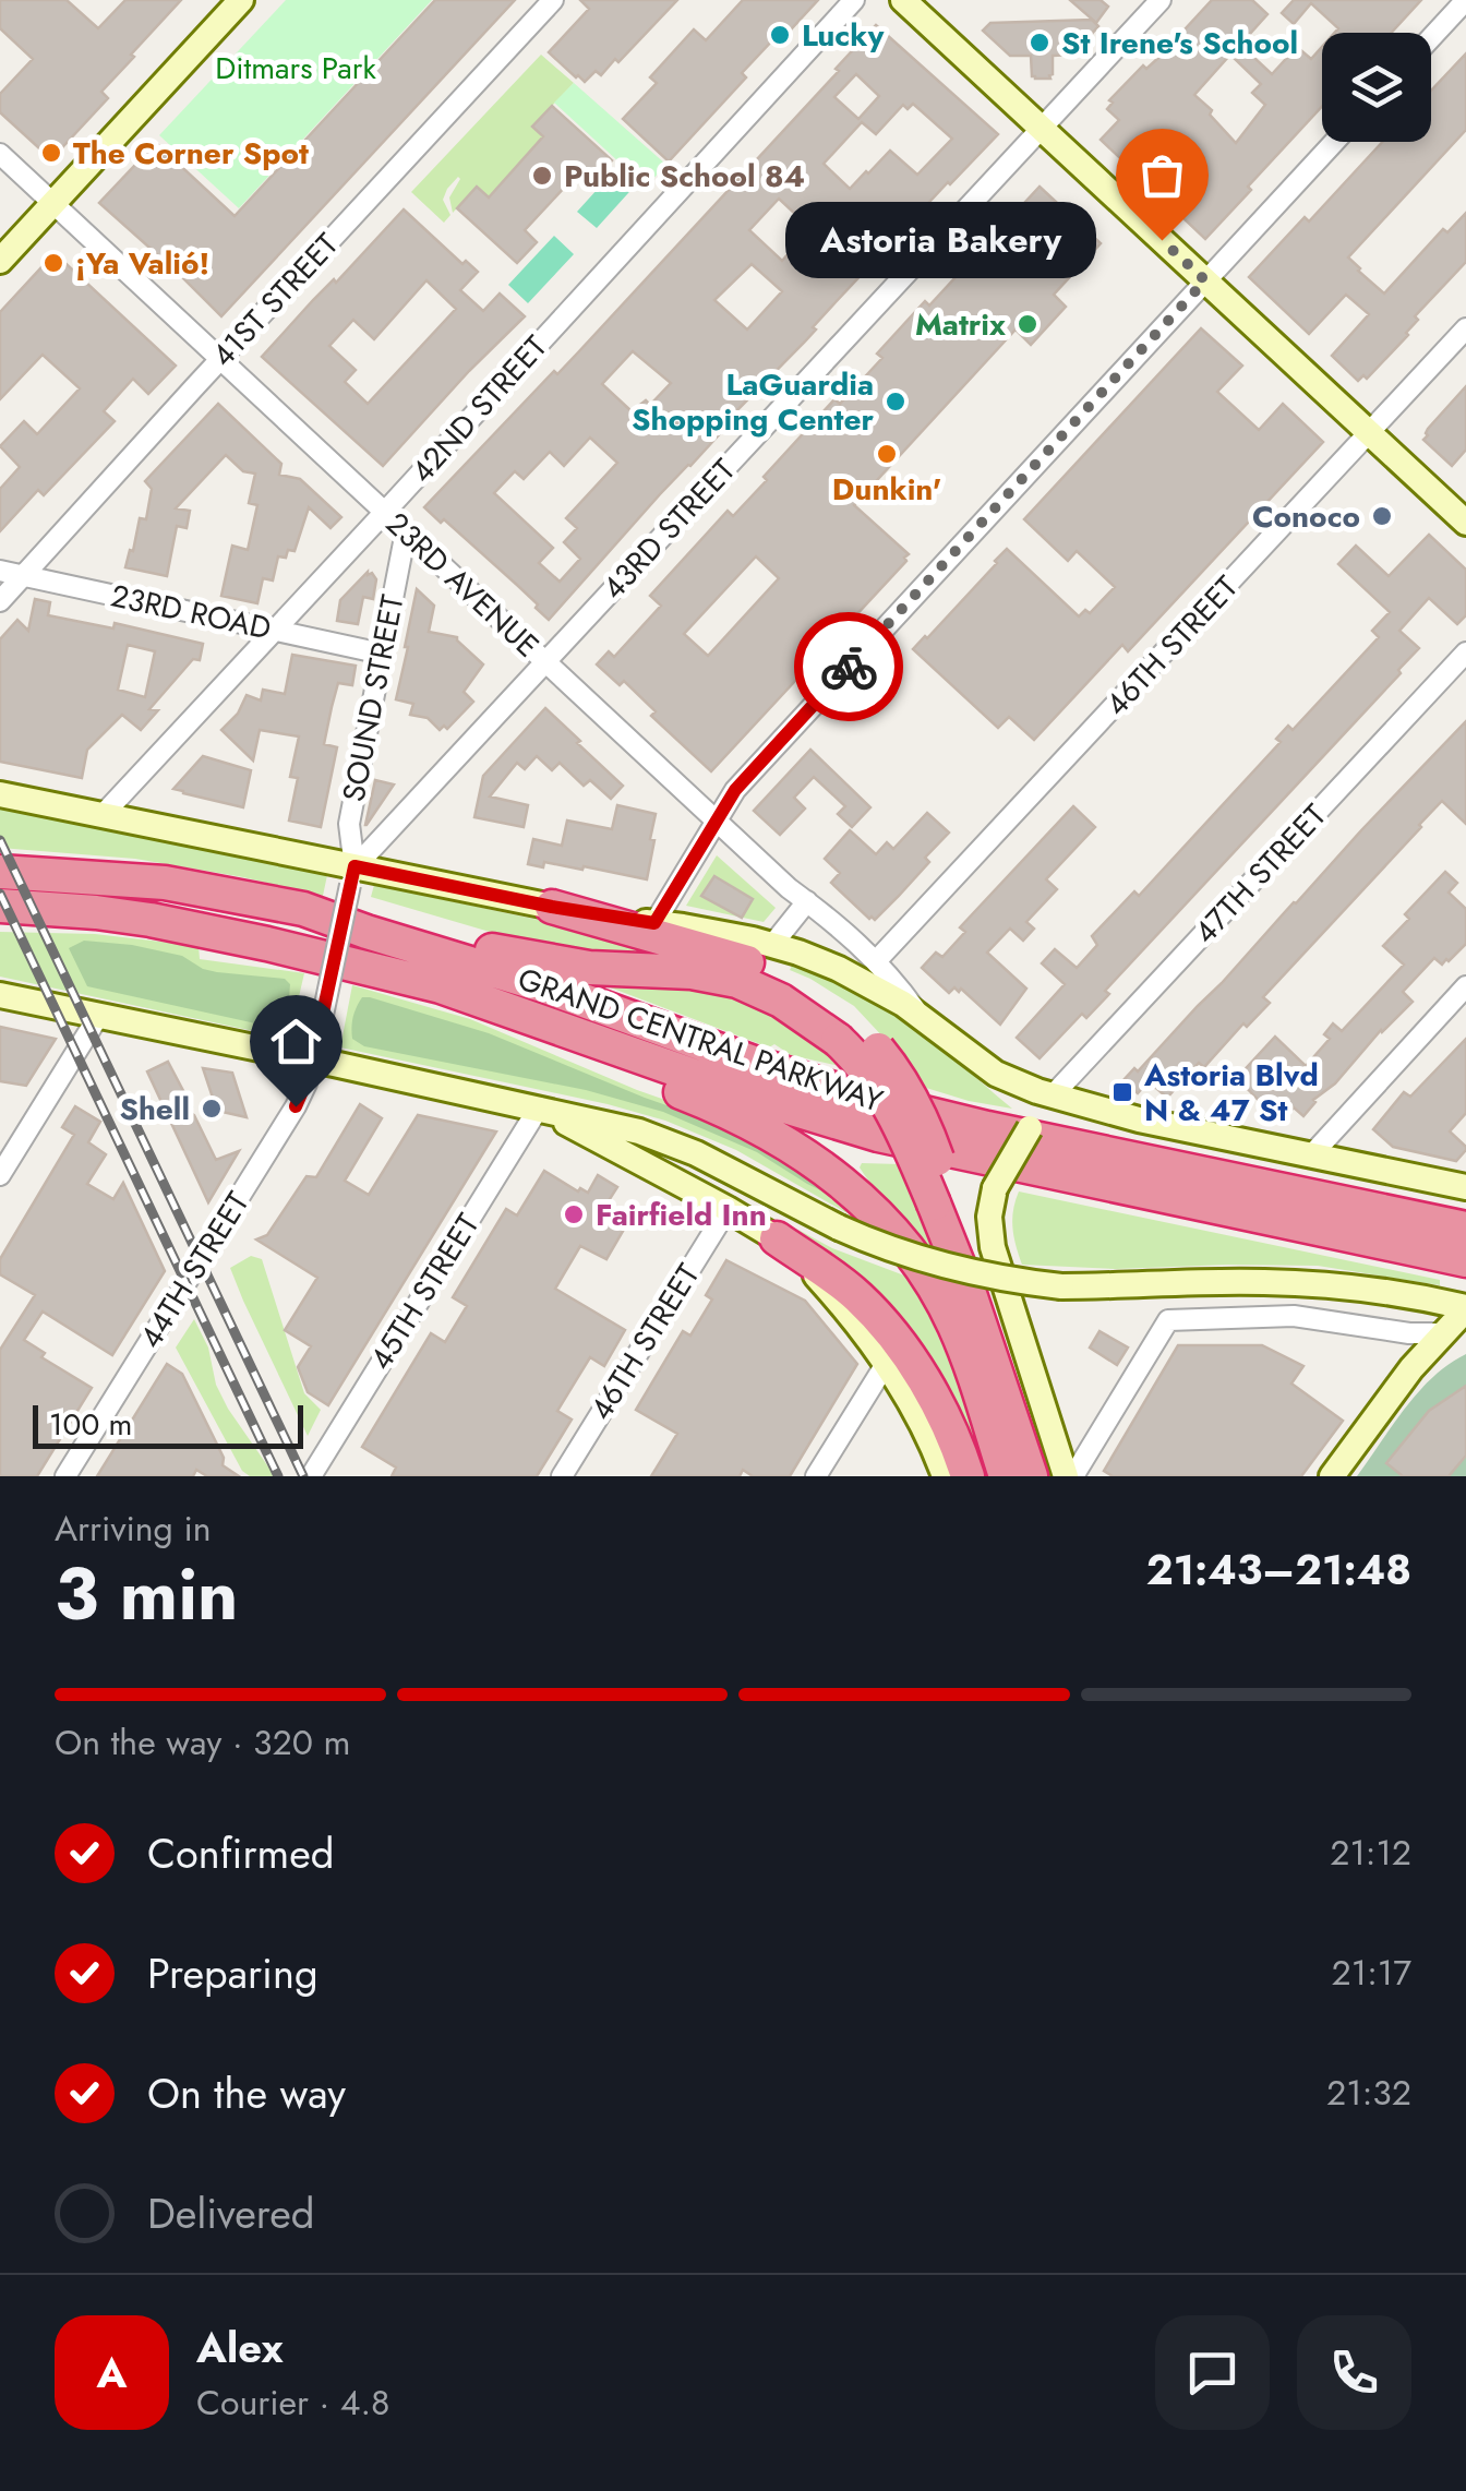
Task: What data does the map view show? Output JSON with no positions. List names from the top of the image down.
{
  "streets": {
    "highway": ["GRAND CENTRAL PARKWAY"],
    "street": [
      "41ST STREET",
      "42ND STREET",
      "43RD STREET",
      "23RD AVENUE",
      "23RD ROAD",
      "46TH STREET",
      "SOUND STREET",
      "47TH STREET",
      "44TH STREET",
      "45TH STREET"
    ]
  },
  "crossings": [
    ["41ST STREET", "23RD AVENUE"],
    ["41ST STREET", "23RD ROAD"],
    ["42ND STREET", "23RD AVENUE"],
    ["42ND STREET", "23RD ROAD"],
    ["43RD STREET", "23RD AVENUE"],
    ["43RD STREET", "SOUND STREET"],
    ["43RD STREET", "44TH STREET"],
    ["23RD AVENUE", "46TH STREET"],
    ["23RD AVENUE", "SOUND STREET"],
    ["23RD ROAD", "SOUND STREET"],
    ["SOUND STREET", "44TH STREET"]
  ],
  "parks": ["Ditmars Park"],
  "places": {
    "other": [
      "Lucky",
      "St Irene's School",
      "The Corner Spot",
      "Public School 84",
      "Astoria Bakery",
      "¡Ya Valió!",
      "Matrix",
      "LaGuardia Shopping Center",
      "Dunkin'",
      "Conoco",
      "Shell",
      "Fairfield Inn"
    ],
    "transit": ["Astoria Blvd N & 47 St"]
  },
  "scale_bar": "100 m",
  "page": {
    "bubble": "Astoria Bakery",
    "scale": "100 m",
    "heading": ["3 min", "Arriving in", "21:43–21:48"],
    "panel": ["Alex", "Courier · 4.8"],
    "bar": "On the way · 320 m",
    "list": [
      ["Confirmed", "21:12"],
      ["Preparing", "21:17"],
      ["On the way", "21:32"],
      "Delivered"
    ],
    "round": "A"
  }
}
